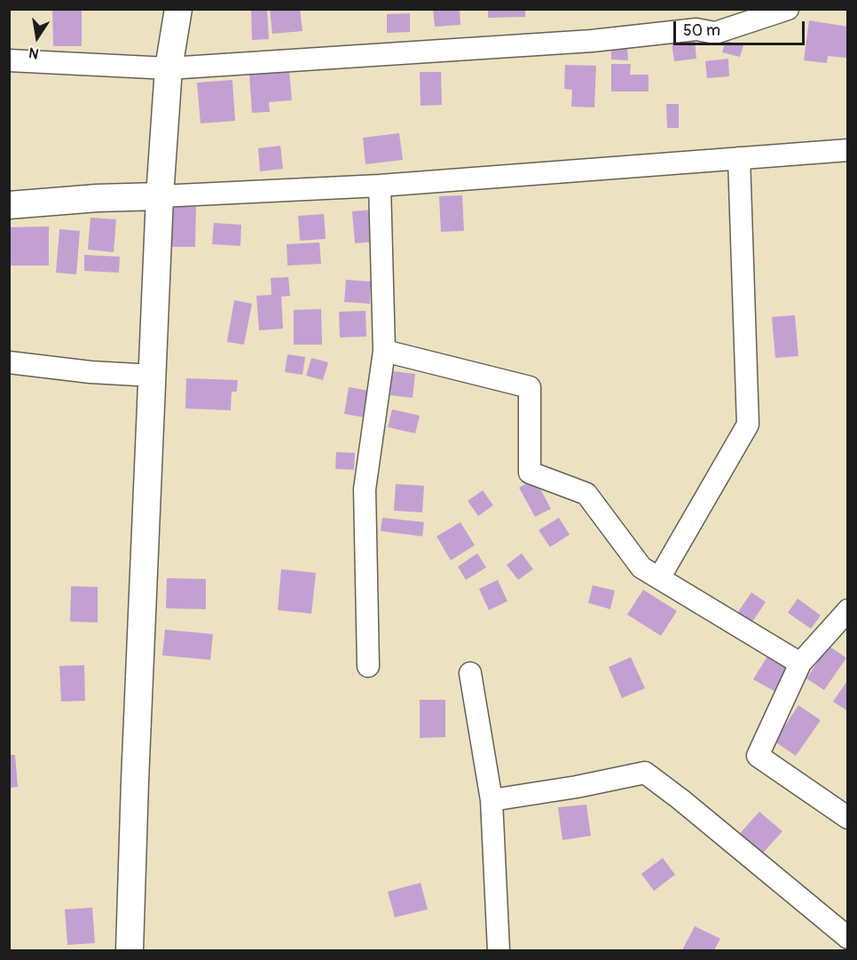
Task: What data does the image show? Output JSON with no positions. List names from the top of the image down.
{
  "scale_bar": "50 m",
  "north": "bottom"
}
